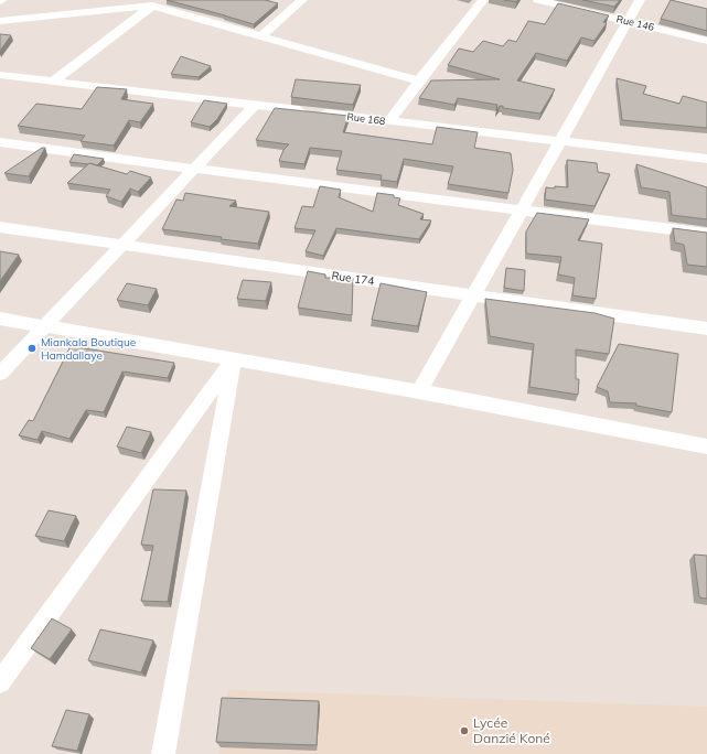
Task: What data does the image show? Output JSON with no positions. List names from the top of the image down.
{
  "streets": {
    "street": ["Rue 146", "Rue 168", "Rue 174"]
  },
  "places": ["Miankala Boutique Hamdallaye", "Lycée Danzié Koné"]
}
